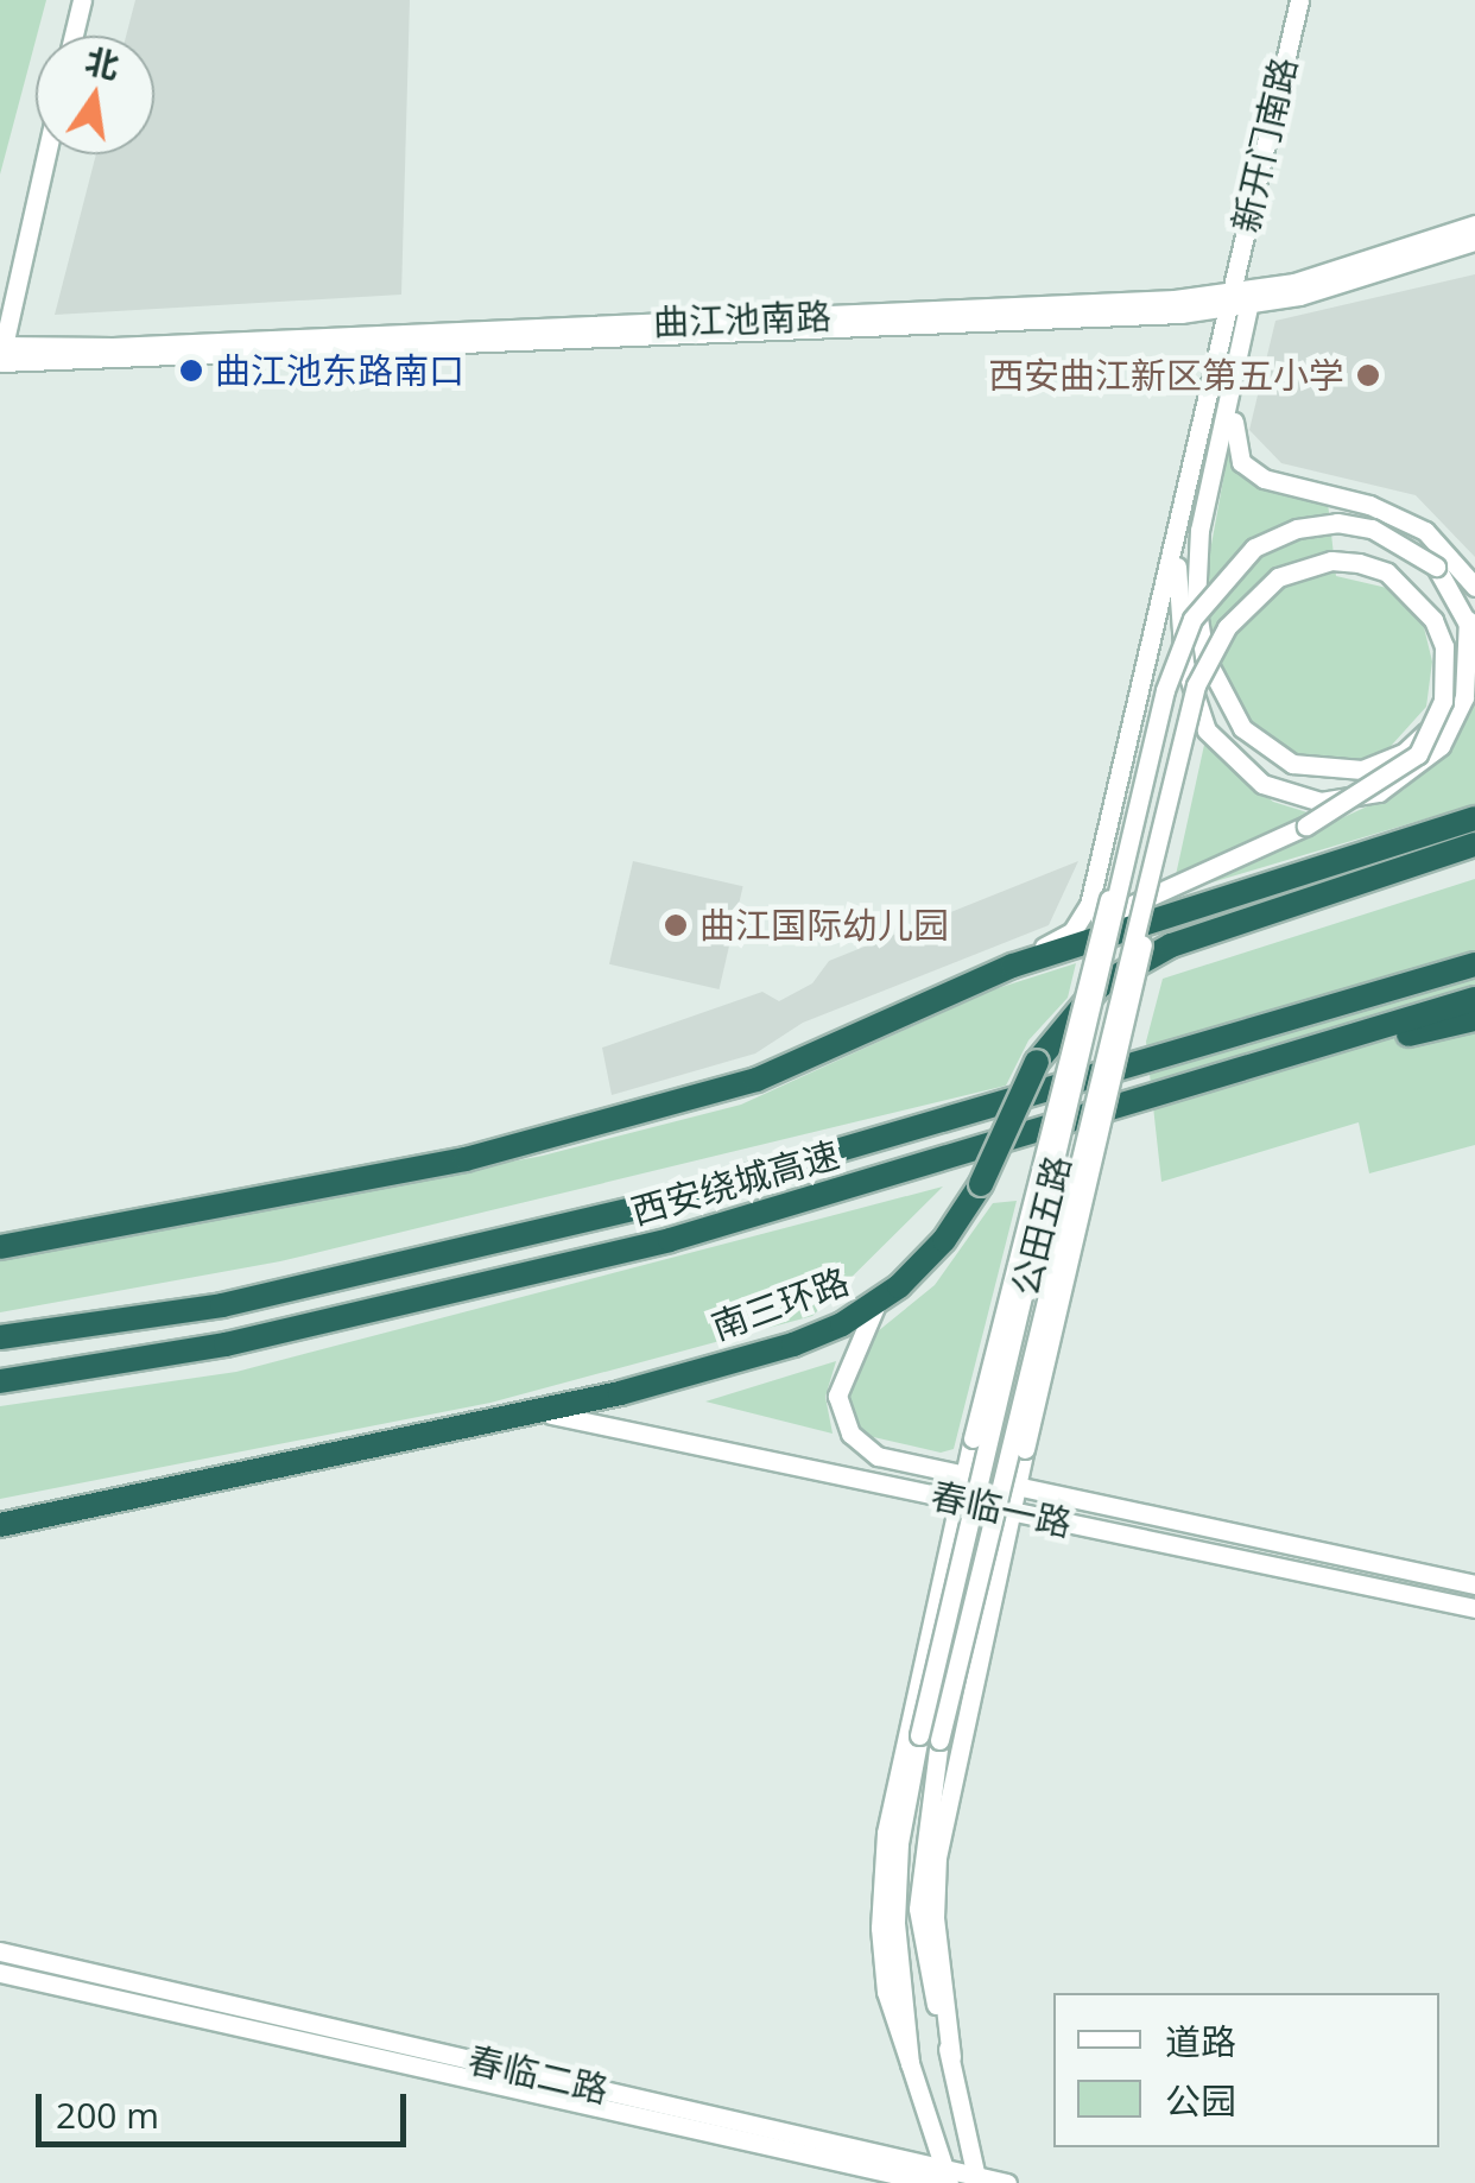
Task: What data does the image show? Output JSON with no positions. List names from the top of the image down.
{
  "streets": {
    "highway": ["西安绕城高速", "南三环路"],
    "main road": [
      "新开门南路",
      "曲江池南路",
      "公田五路",
      "春临一路",
      "春临二路"
    ]
  },
  "crossings": [
    ["新开门南路", "曲江池南路"],
    ["公田五路", "春临二路"],
    ["南三环路", "春临一路"]
  ],
  "places": ["曲江池东路南口", "西安曲江新区第五小学", "曲江国际幼儿园"],
  "legend": ["道路", "公园"],
  "scale_bar": "200 m",
  "north": "top"
}
